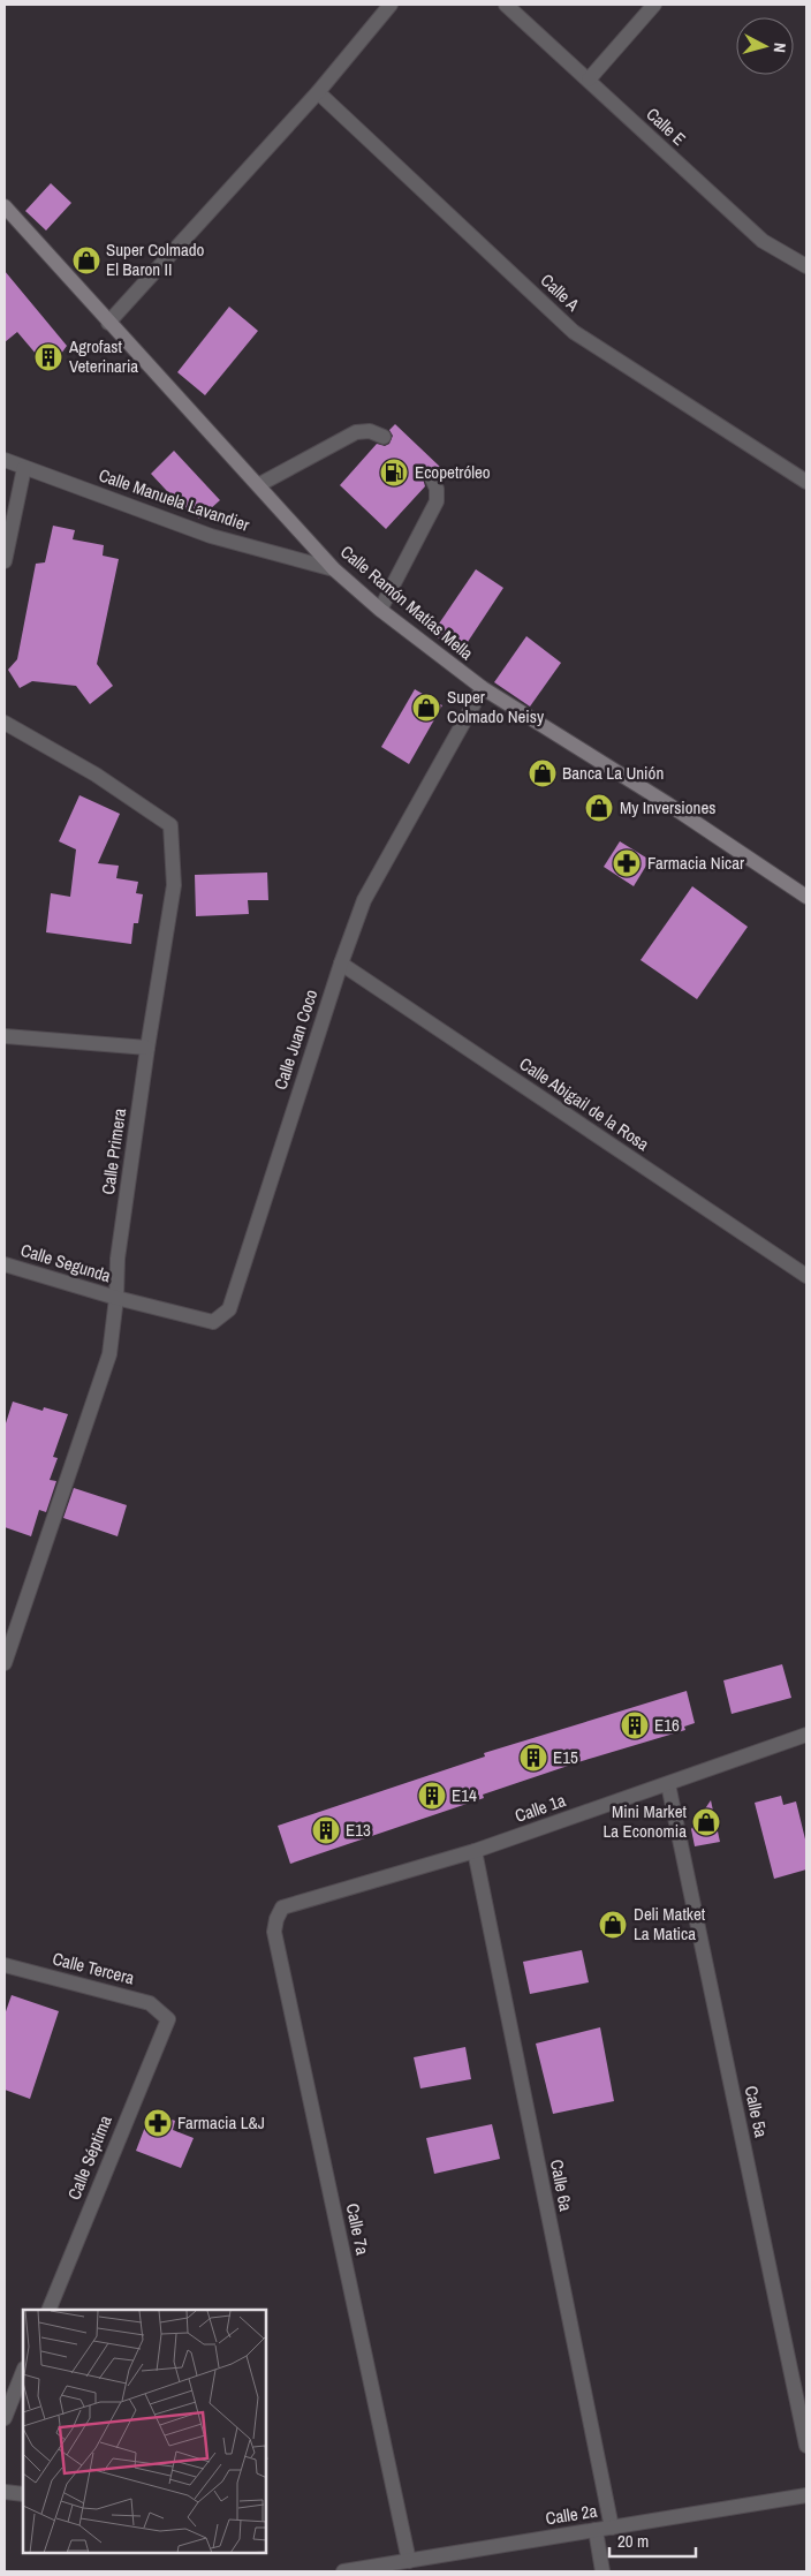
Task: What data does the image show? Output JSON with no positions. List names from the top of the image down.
{
  "streets": {
    "main road": ["Calle Ramón Matías Mella"],
    "street": [
      "Calle E",
      "Calle A",
      "Calle Manuela Lavandier",
      "Calle Juan Coco",
      "Calle Abigail de la Rosa",
      "Calle Primera",
      "Calle Segunda",
      "Calle 1a",
      "Calle Tercera",
      "Calle 5a",
      "Calle Séptima",
      "Calle 6a",
      "Calle 7a",
      "Calle 2a"
    ]
  },
  "crossings": [
    ["Calle Manuela Lavandier", "Calle Ramón Matías Mella"],
    ["Calle Ramón Matías Mella", "Calle Juan Coco"],
    ["Calle Juan Coco", "Calle Abigail de la Rosa"],
    ["Calle Juan Coco", "Calle Primera"],
    ["Calle Juan Coco", "Calle Segunda"],
    ["Calle Primera", "Calle Segunda"],
    ["Calle 1a", "Calle 5a"],
    ["Calle 1a", "Calle 6a"],
    ["Calle 1a", "Calle 7a"],
    ["Calle Tercera", "Calle Séptima"],
    ["Calle 6a", "Calle 2a"],
    ["Calle 7a", "Calle 2a"]
  ],
  "places": {
    "shop": [
      "Super Colmado El Baron II",
      "Super Colmado Neisy",
      "Banca La Unión",
      "My Inversiones",
      "Mini Market La Economia",
      "Deli Matket La Matica"
    ],
    "building": [
      "Agrofast Veterinaria",
      "E16",
      "E15",
      "E14",
      "E13"
    ],
    "fuel station": ["Ecopetróleo"],
    "pharmacy": ["Farmacia Nicar", "Farmacia L&J"]
  },
  "scale_bar": "20 m",
  "north": "right"
}
